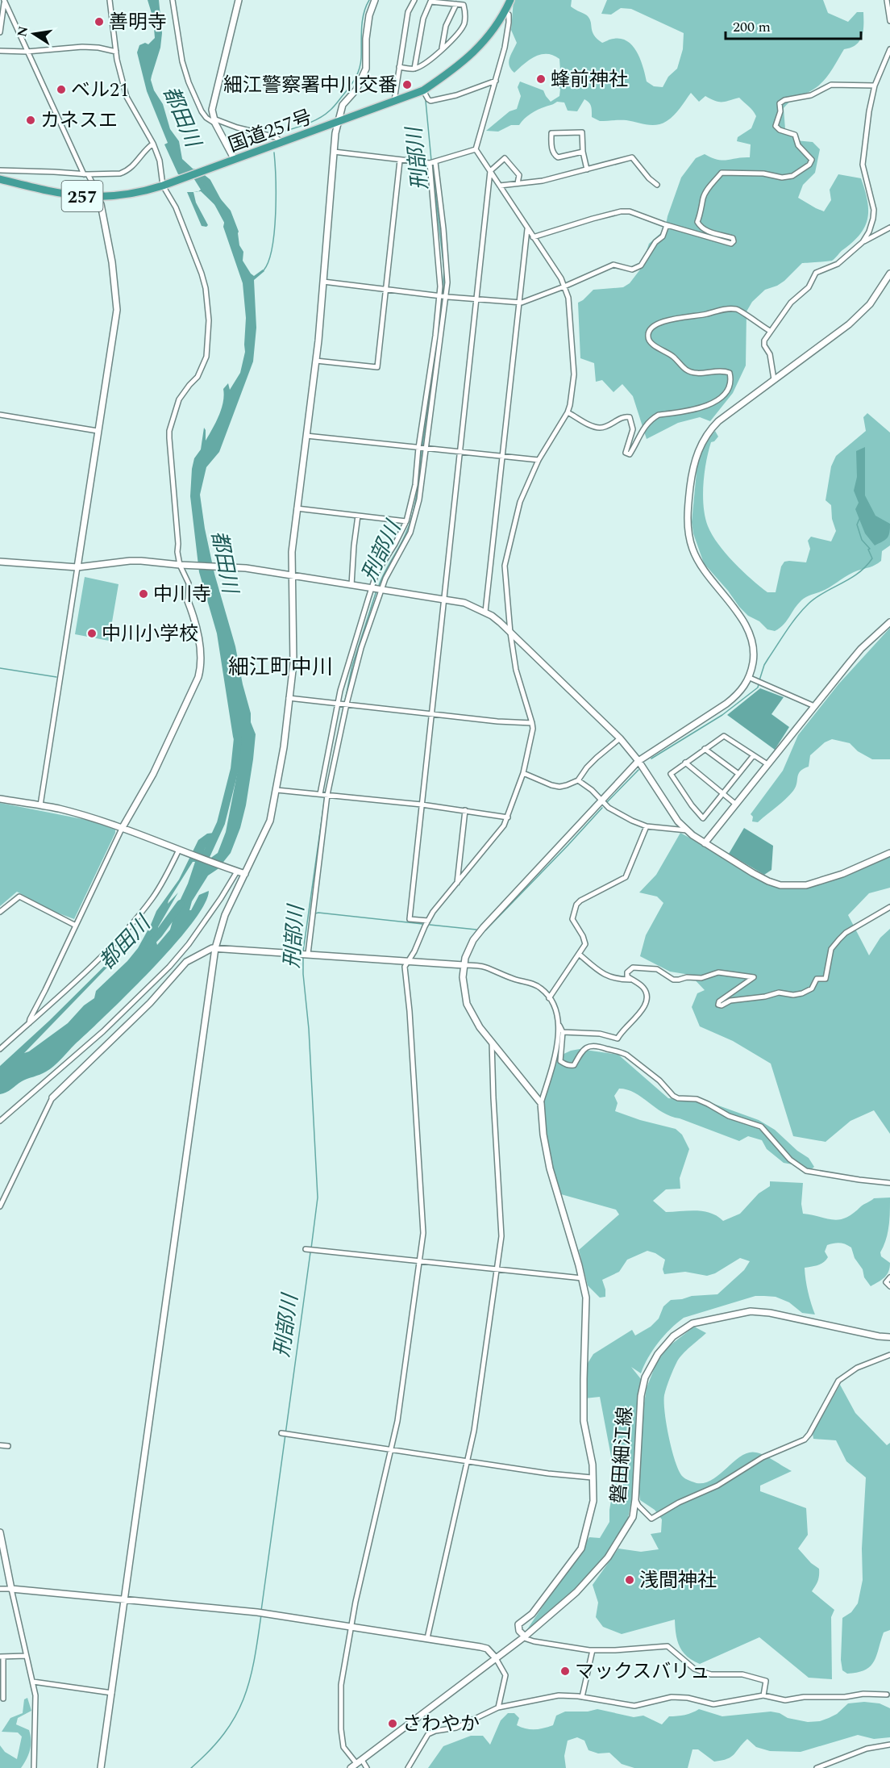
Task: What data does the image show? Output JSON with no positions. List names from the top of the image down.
{
  "streets": {
    "highway": ["国道257号", "257"],
    "street": ["磐田細江線"]
  },
  "districts": ["細江町中川"],
  "water": ["都田川", "刑部川"],
  "places": [
    "善明寺",
    "蜂前神社",
    "細江警察署中川交番",
    "ベル21",
    "カネスエ",
    "中川寺",
    "中川小学校",
    "浅間神社",
    "マックスバリュ",
    "さわやか"
  ],
  "scale_bar": "200 m",
  "north": "left"
}
